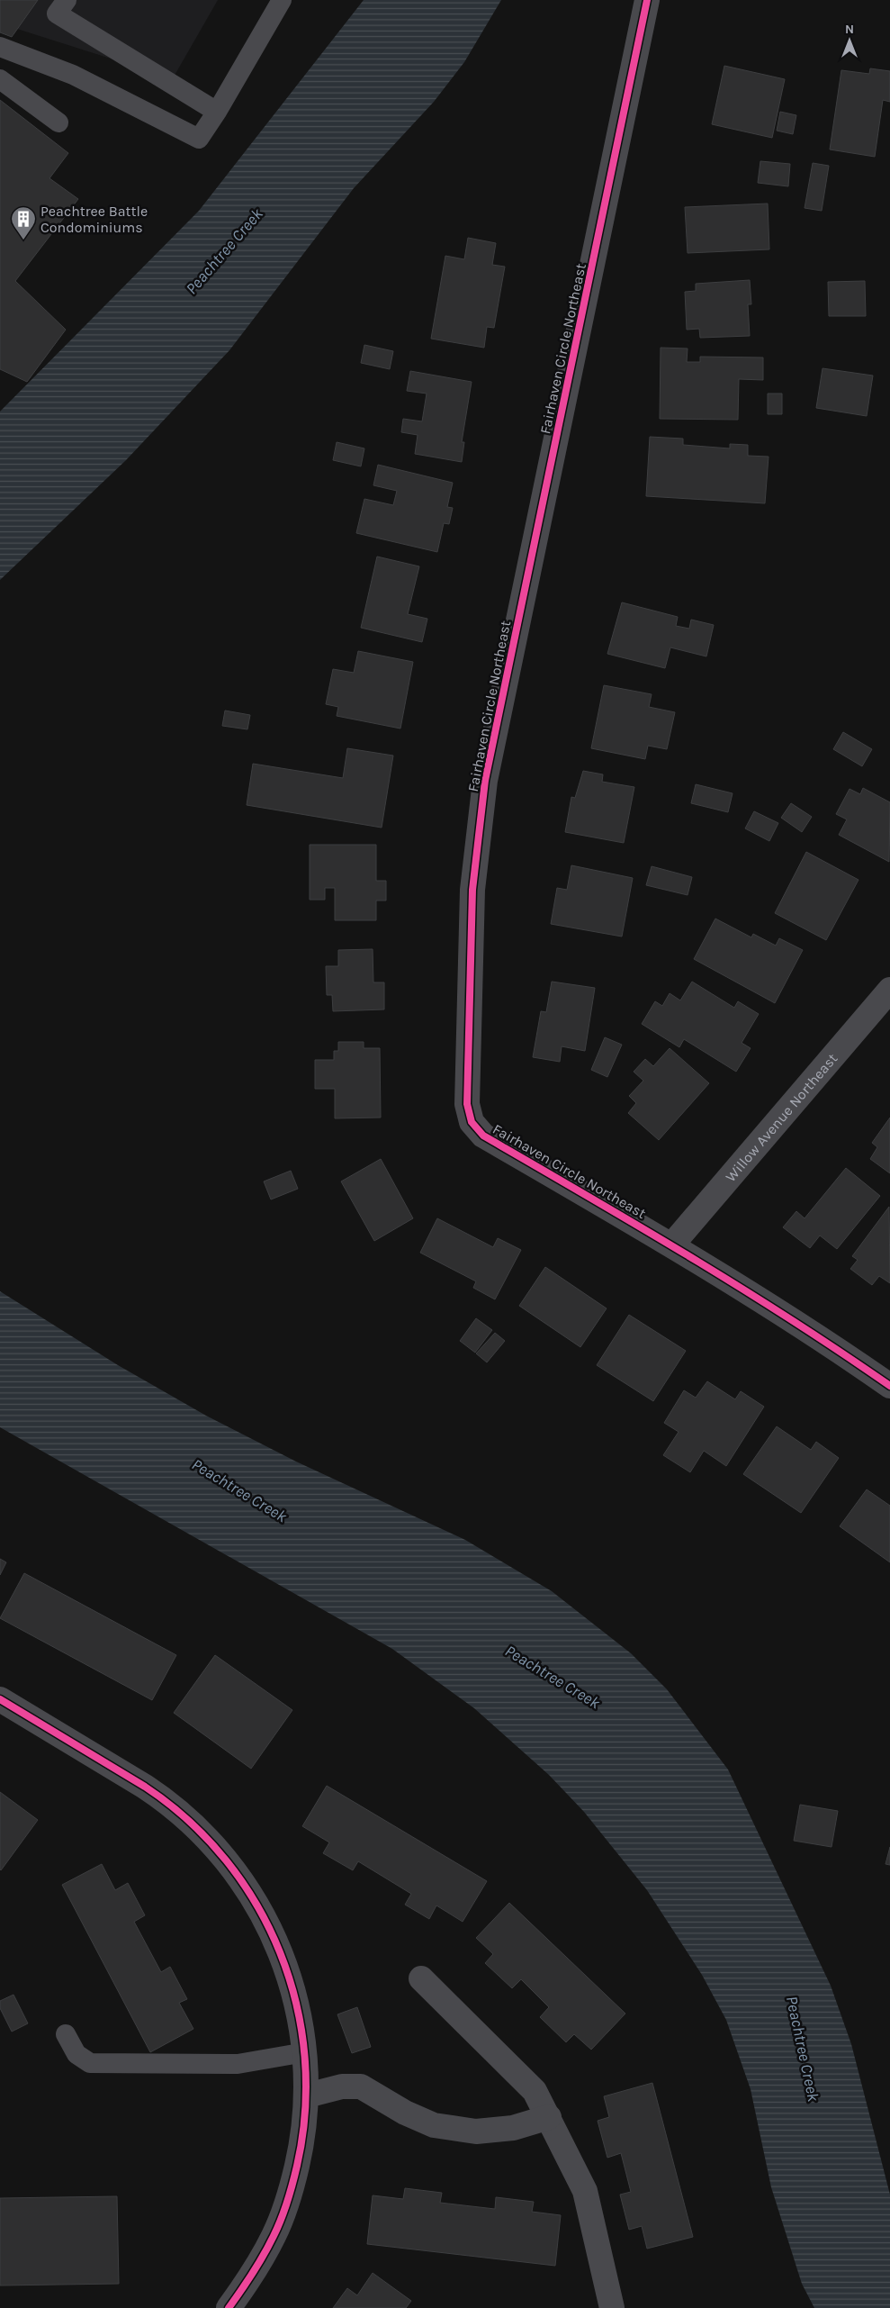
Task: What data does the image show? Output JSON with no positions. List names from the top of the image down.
{
  "streets": {
    "street": ["Fairhaven Circle Northeast", "Willow Avenue Northeast"]
  },
  "crossings": [
    ["Fairhaven Circle Northeast", "Willow Avenue Northeast"]
  ],
  "water": ["Peachtree Creek"],
  "places": {
    "building": ["Peachtree Battle Condominiums"]
  },
  "north": "top"
}
